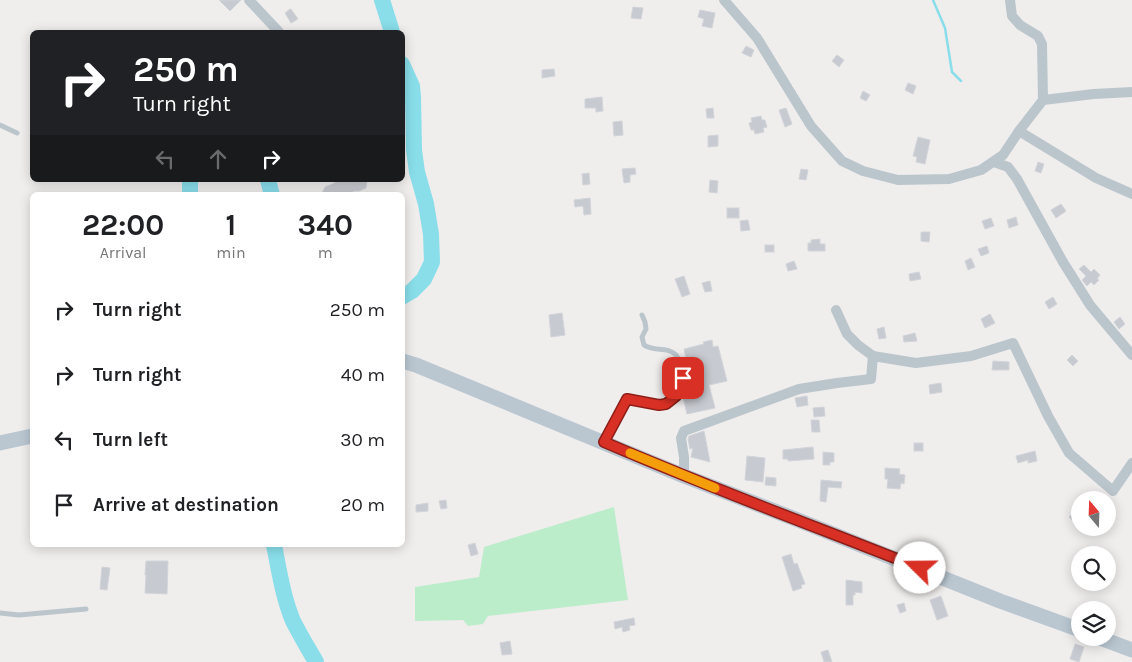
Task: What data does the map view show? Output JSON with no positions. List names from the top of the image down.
{
  "north": "top",
  "page": {
    "turn": ["250 m", "Turn right"],
    "eta": [
      "22:00",
      "Arrival",
      "1",
      "min",
      "340",
      "m"
    ],
    "list": [
      {
        "name": "Turn right",
        "value": "250 m"
      },
      {
        "name": "Turn right",
        "value": "40 m"
      },
      {
        "name": "Turn left",
        "value": "30 m"
      },
      {
        "name": "Arrive at destination",
        "value": "20 m"
      }
    ]
  }
}
